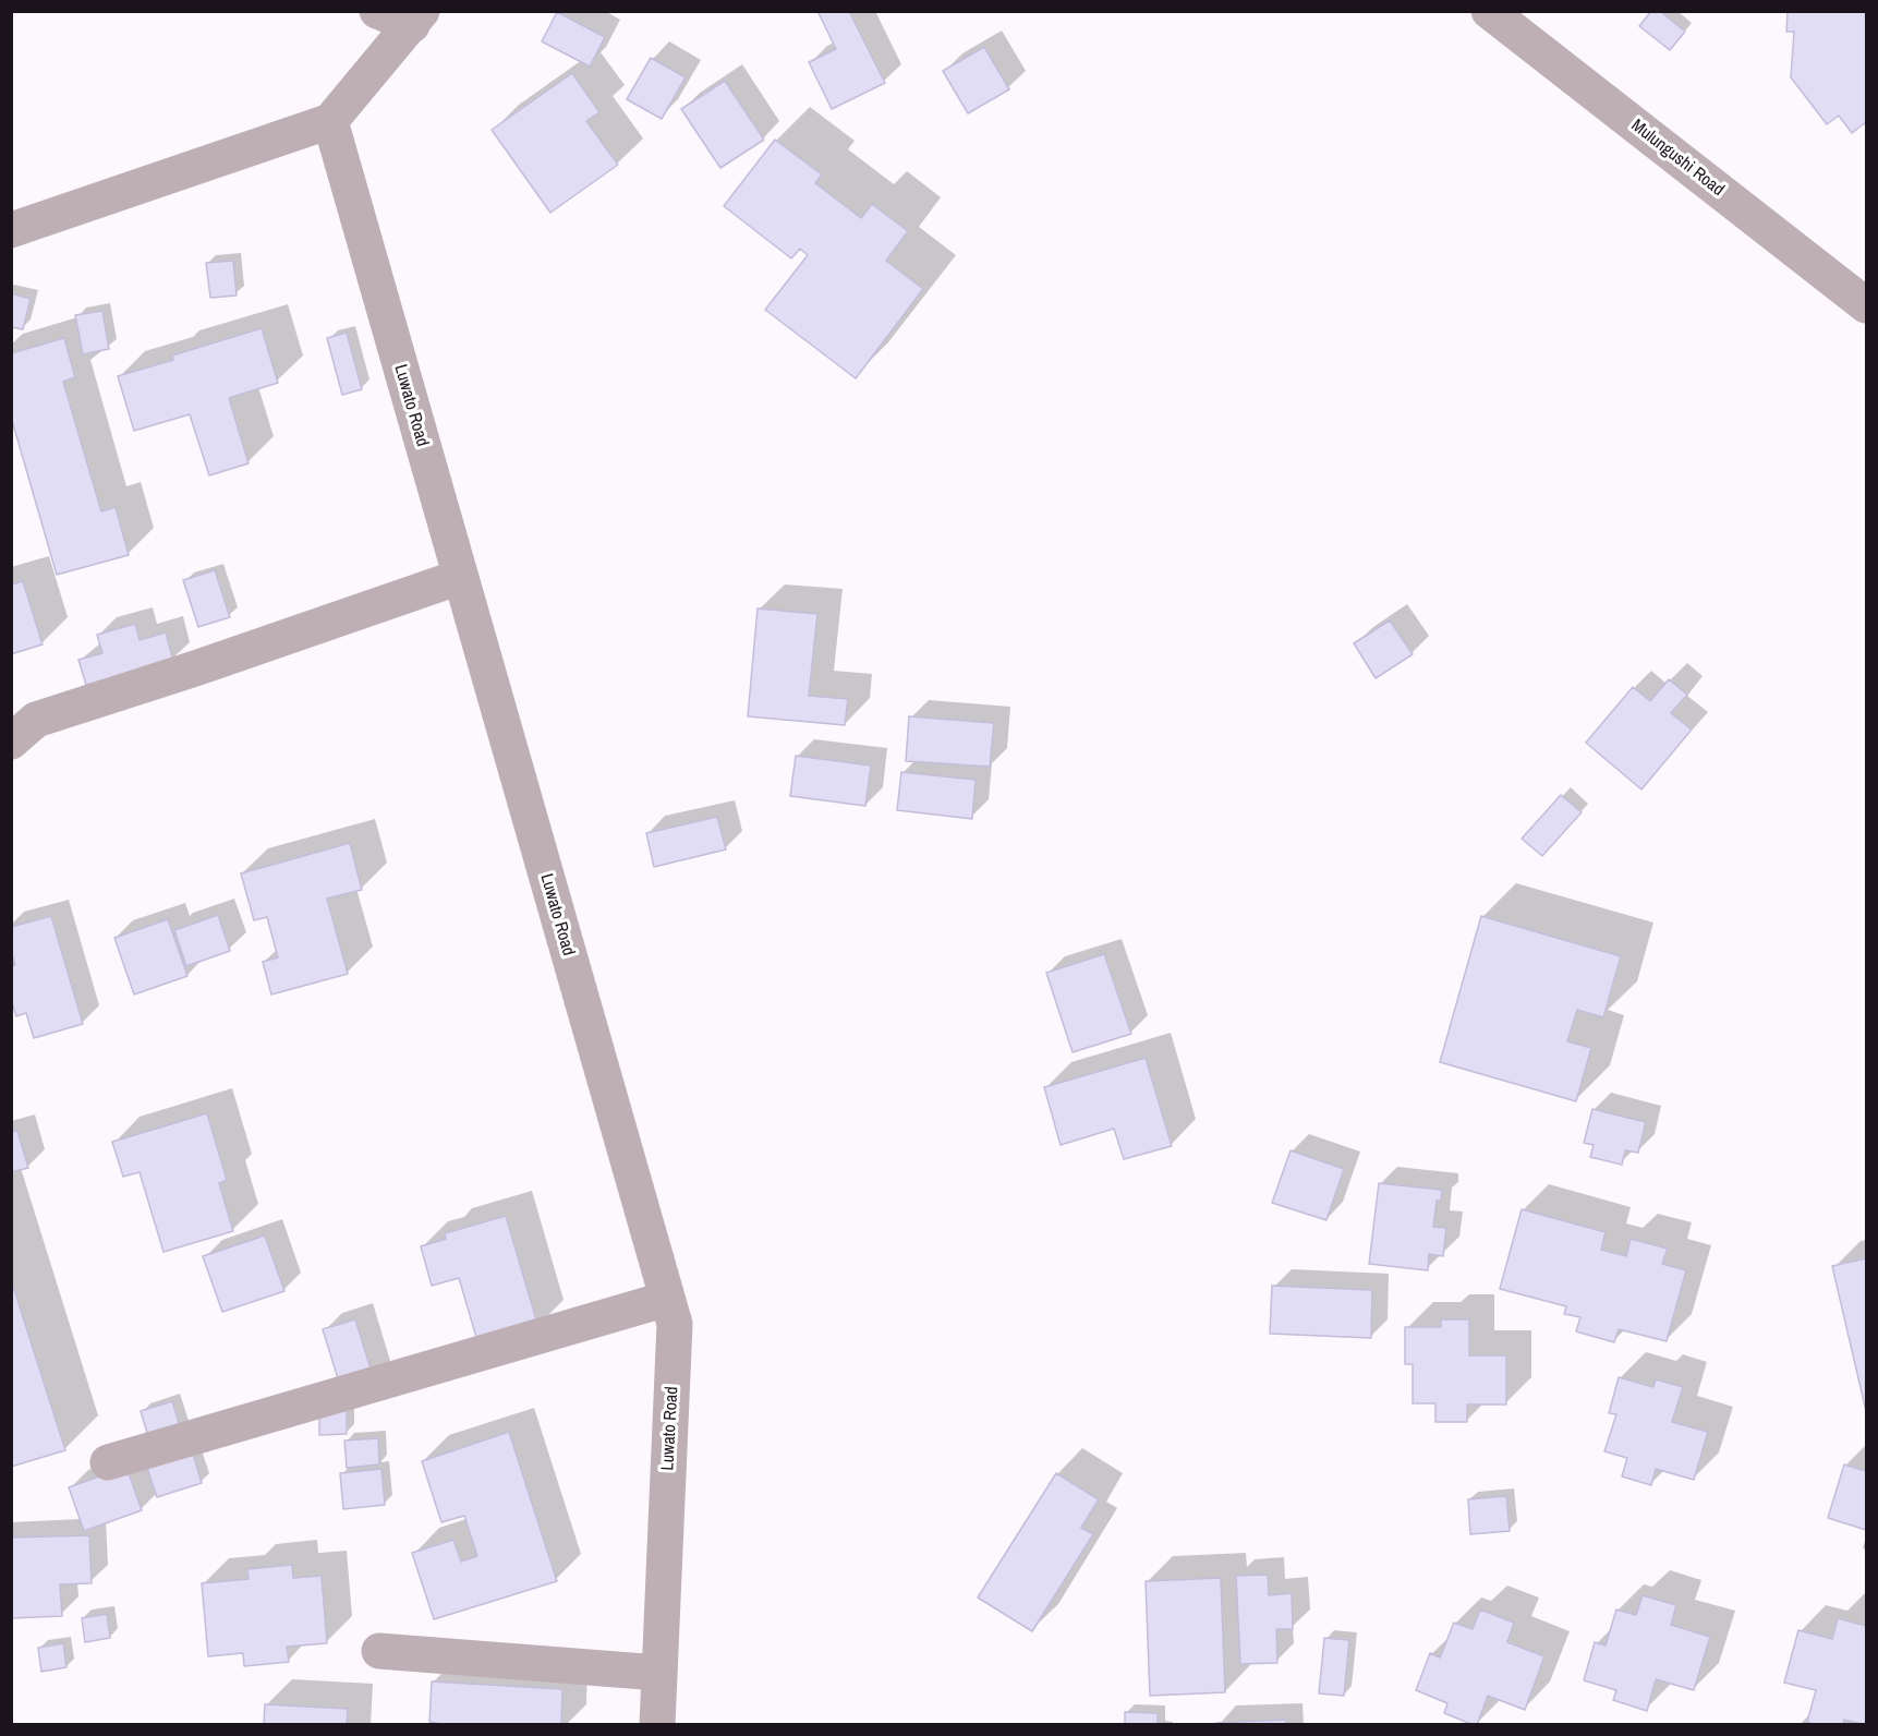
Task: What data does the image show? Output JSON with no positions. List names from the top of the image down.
{
  "streets": {
    "street": ["Mulungushi Road", "Luwato Road"]
  }
}
